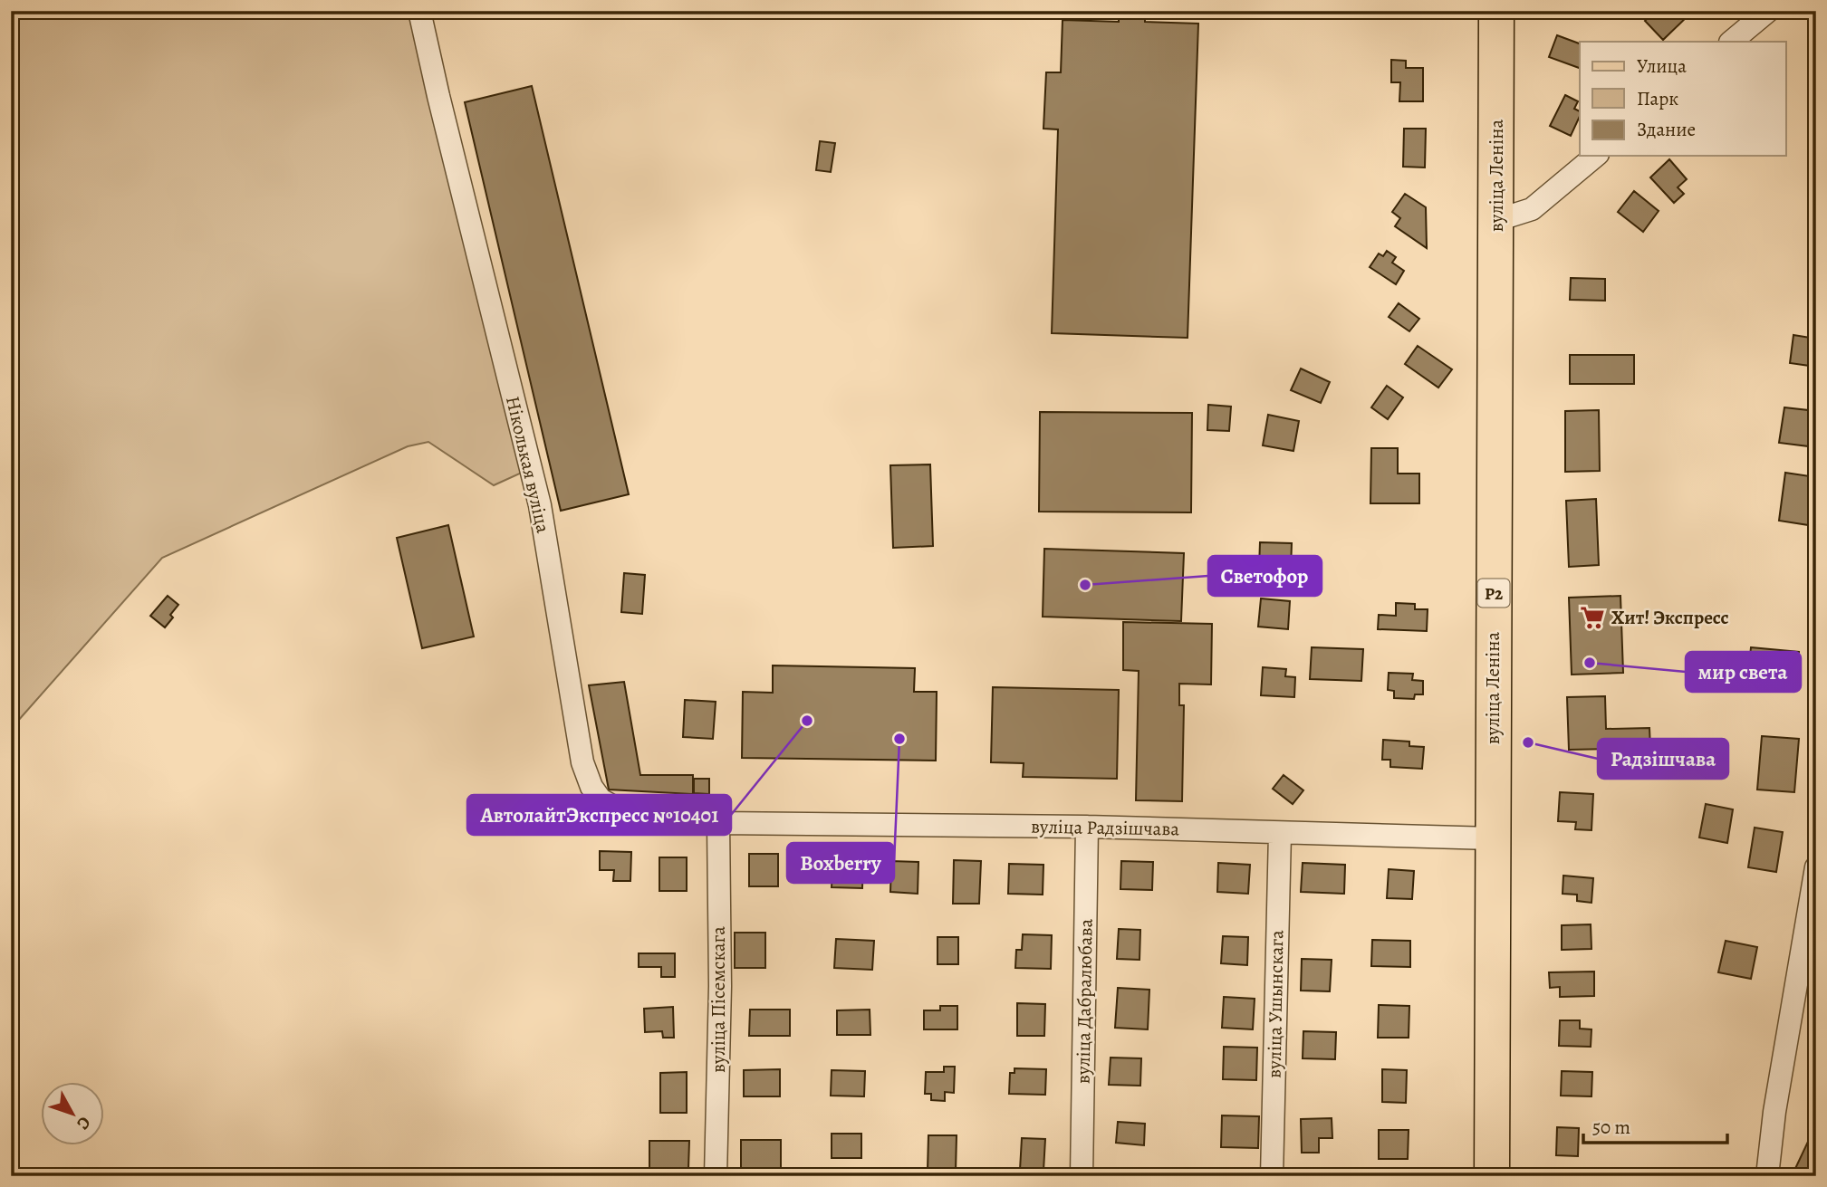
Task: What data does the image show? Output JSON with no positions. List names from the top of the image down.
{
  "streets": {
    "main road": ["вуліца Леніна", "Р2"],
    "street": [
      "Ніколькая вуліца",
      "вуліца Радзішчава",
      "вуліца Пісемскага",
      "вуліца Дабралюбава",
      "вуліца Ушынскага"
    ]
  },
  "crossings": [
    ["вуліца Леніна", "вуліца Радзішчава"],
    ["Ніколькая вуліца", "вуліца Радзішчава"],
    ["Ніколькая вуліца", "вуліца Пісемскага"],
    ["вуліца Радзішчава", "вуліца Пісемскага"],
    ["вуліца Радзішчава", "вуліца Дабралюбава"],
    ["вуліца Радзішчава", "вуліца Ушынскага"]
  ],
  "places": {
    "other": [
      "Светофор",
      "мир света",
      "АвтолайтЭкспресс №10401",
      "Boxberry",
      "Радзішчава"
    ],
    "supermarket": ["Хит! Экспресс"]
  },
  "legend": ["Улица", "Парк", "Здание"],
  "scale_bar": "50 m",
  "north": "bottom right"
}
